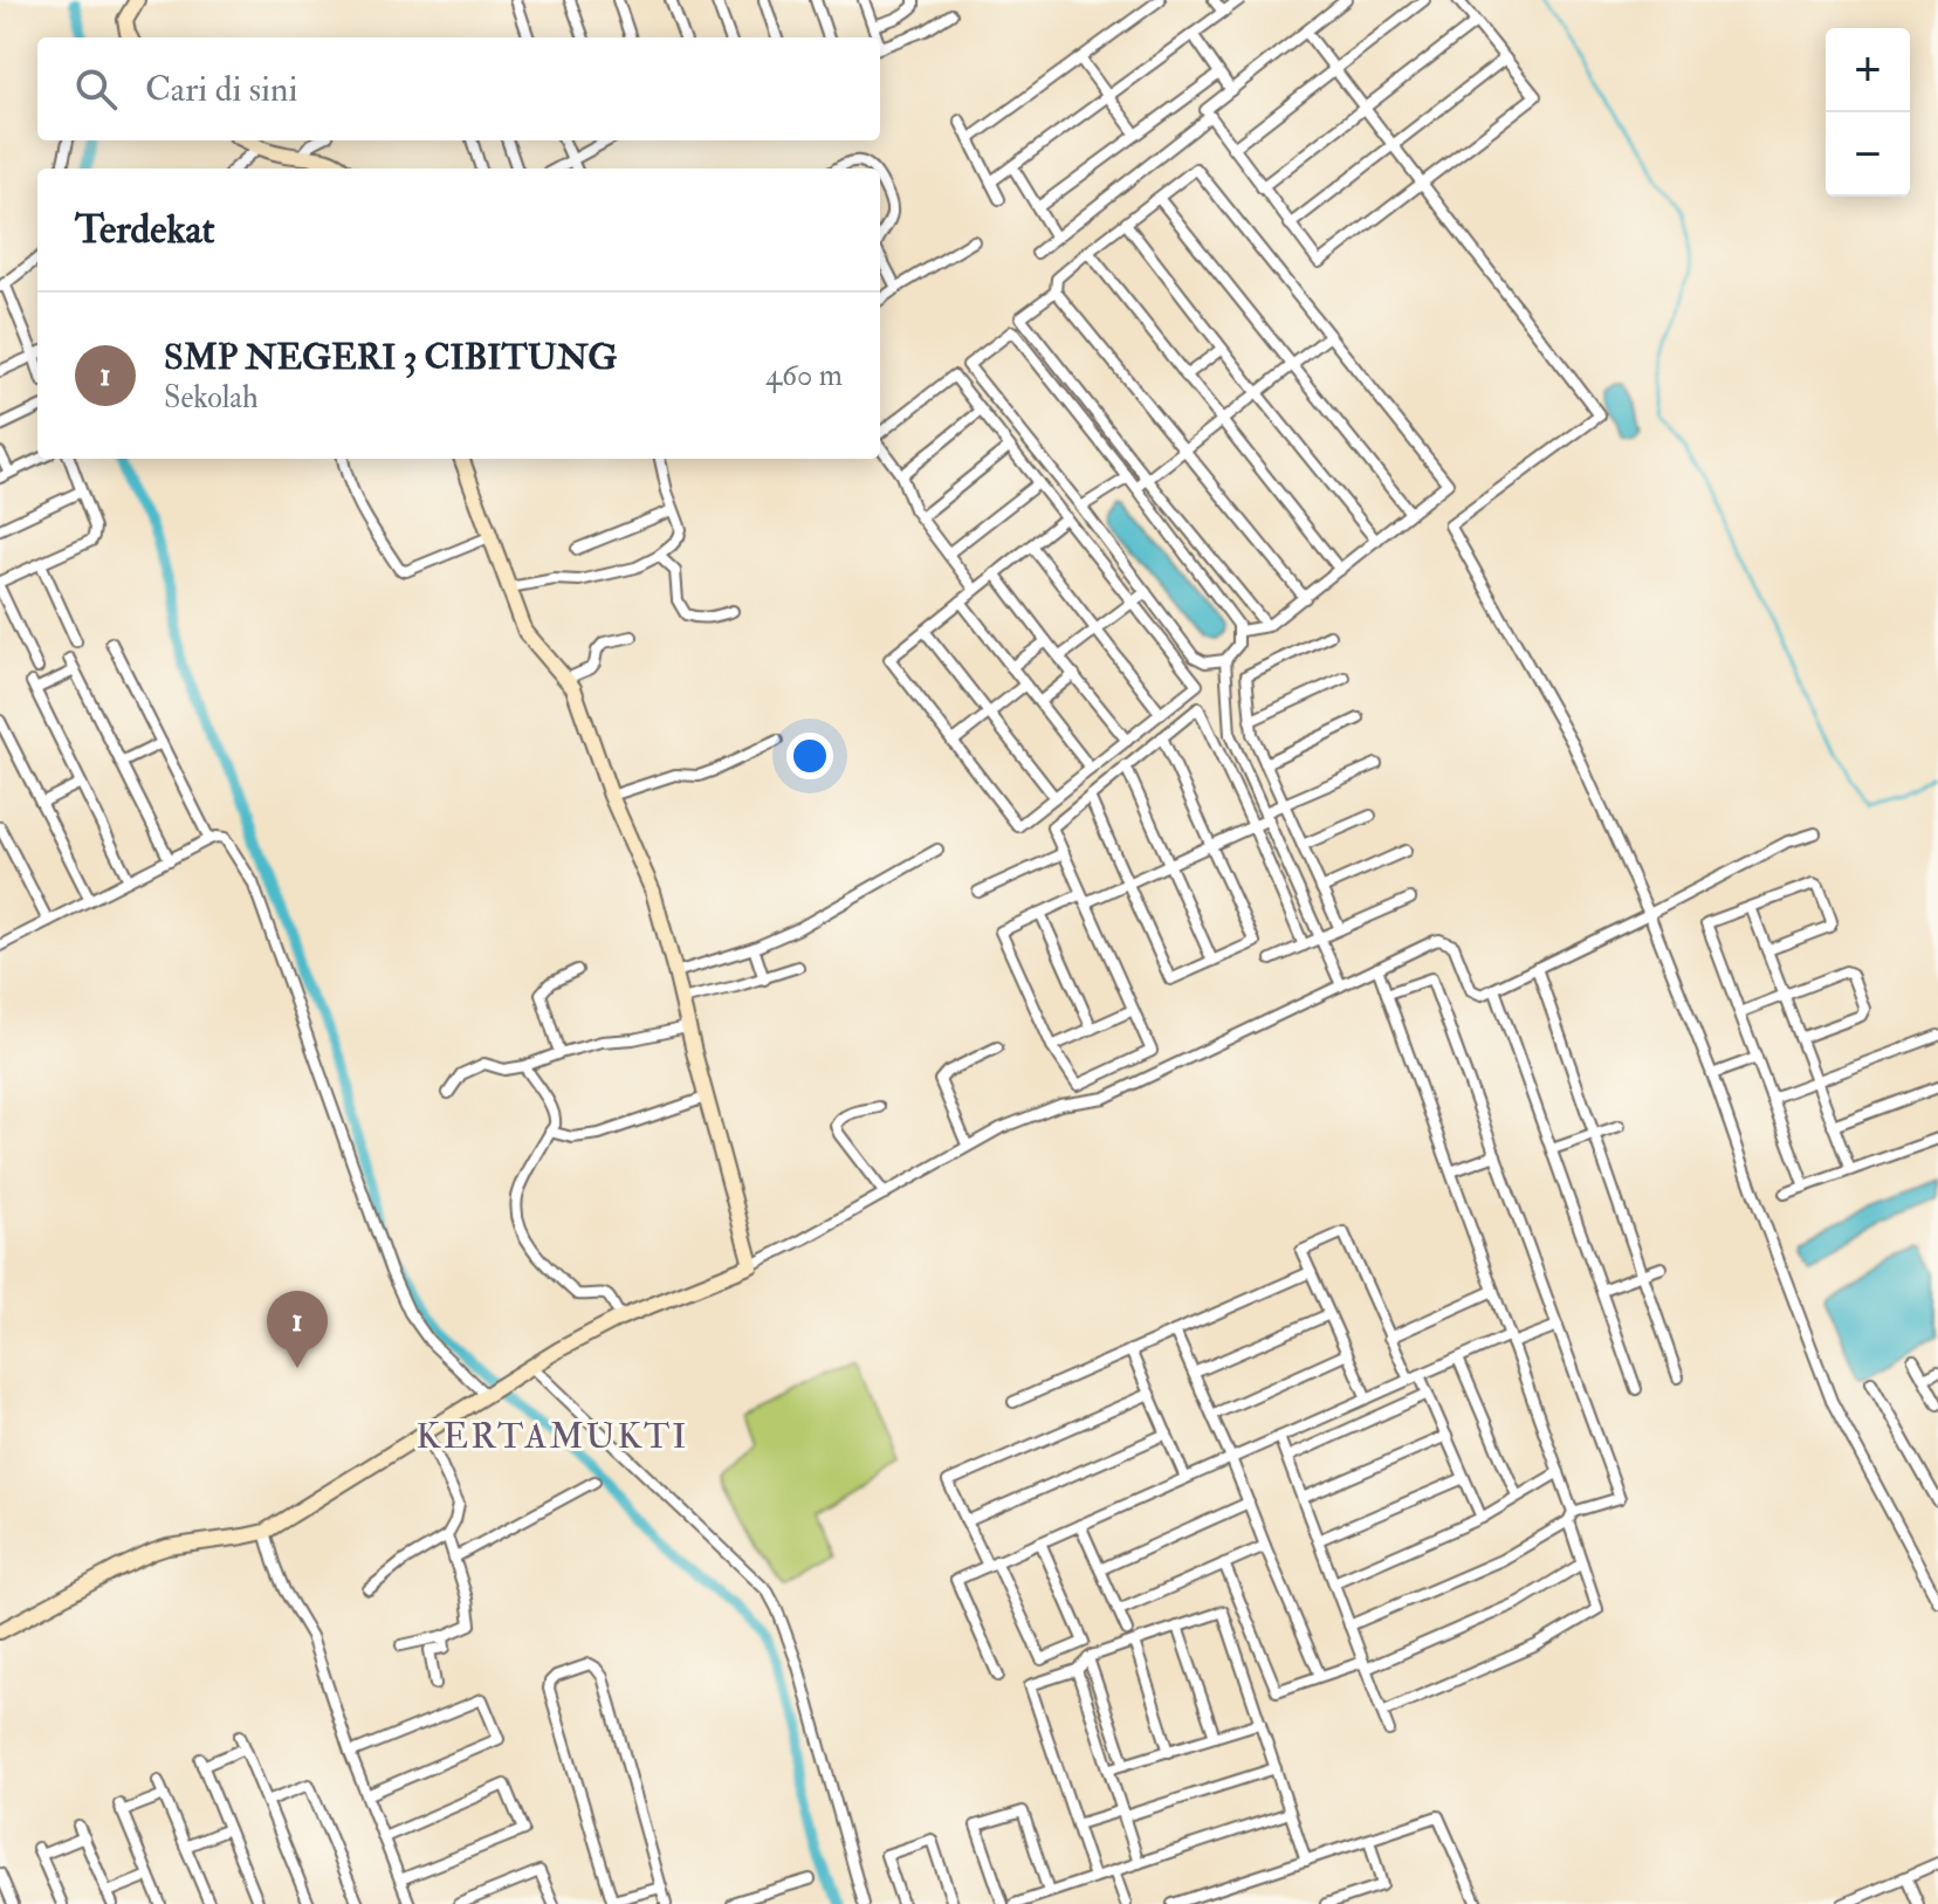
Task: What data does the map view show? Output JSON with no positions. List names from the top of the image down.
{
  "districts": ["KERTAMUKTI"],
  "page": {
    "map_buttons": ["+", "−"],
    "search": "Cari di sini",
    "heading": "Terdekat",
    "list": [
      {
        "mark": "1",
        "name": "SMP NEGERI 3 CIBITUNG",
        "note": "Sekolah",
        "value": "460 m"
      }
    ],
    "pins": "1"
  }
}
